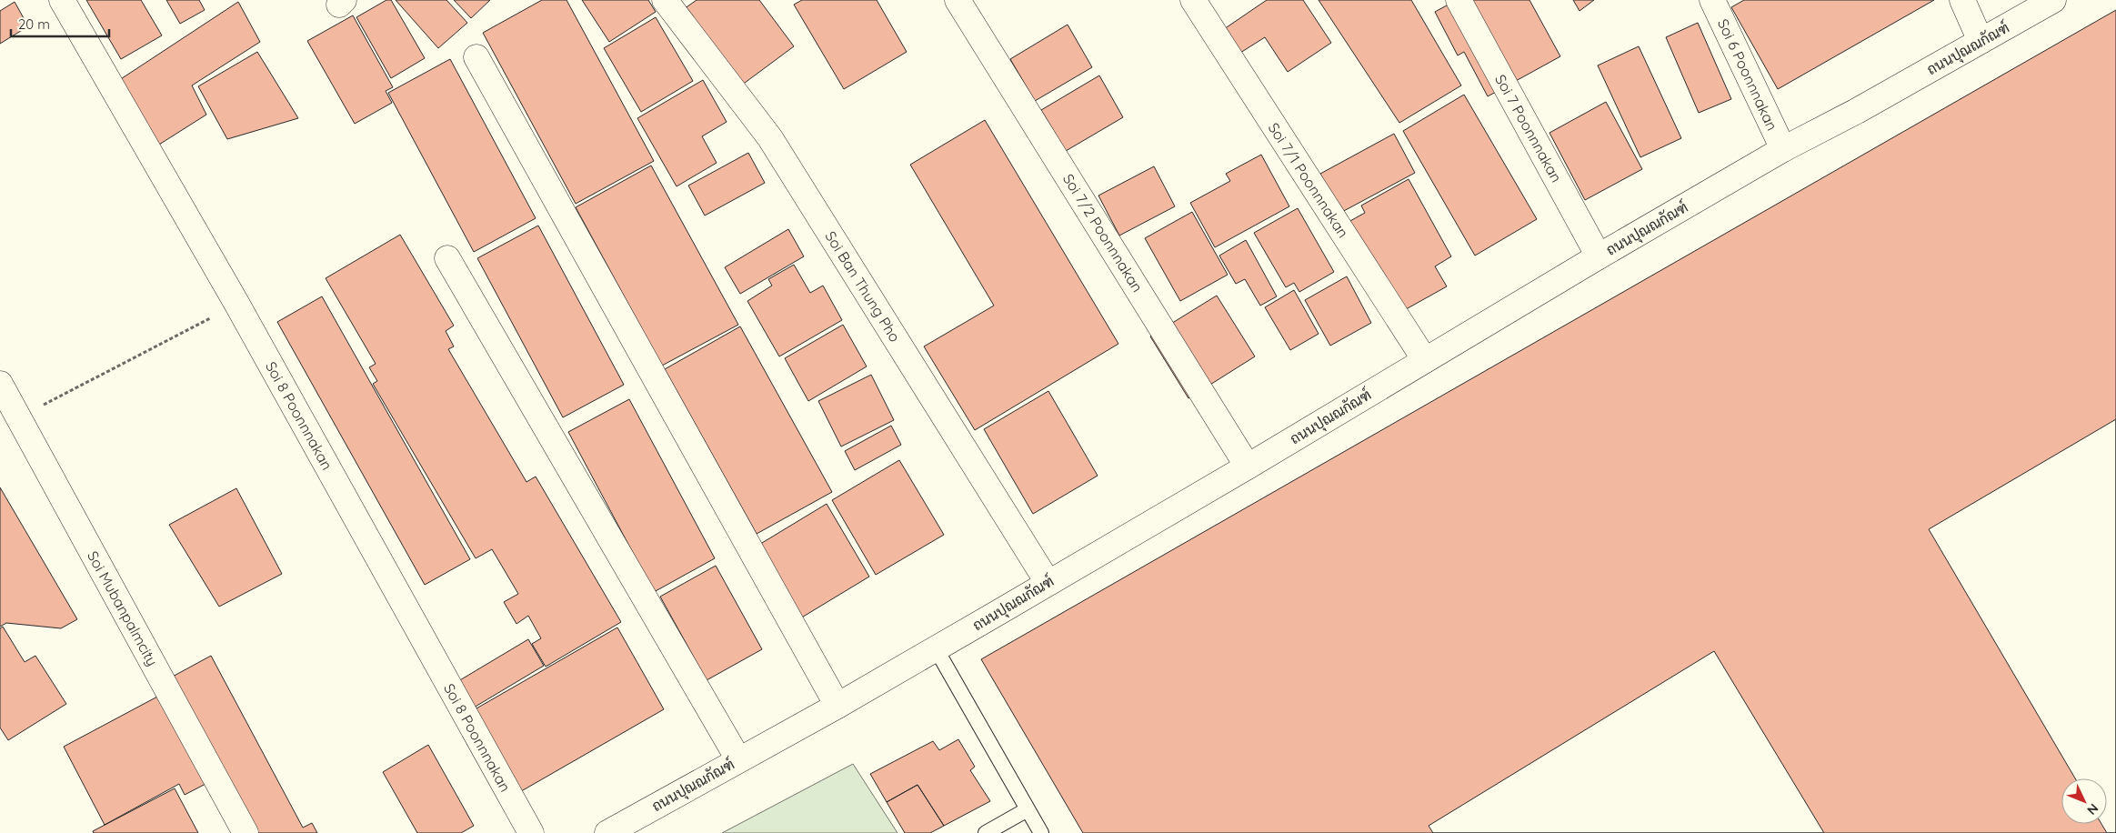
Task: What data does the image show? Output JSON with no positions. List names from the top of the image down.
{
  "streets": {
    "street": [
      "ถนนปุณณกัณฑ์",
      "Soi 6 Poonnnakan",
      "Soi 7 Poonnnakan",
      "Soi 7/1 Poonnnakan",
      "Soi 7/2 Poonnnakan",
      "Soi Ban Thung Pho",
      "Soi 8 Poonnnakan",
      "Soi Mubanpalmcity"
    ]
  },
  "crossings": [
    ["ถนนปุณณกัณฑ์", "Soi 6 Poonnnakan"],
    ["ถนนปุณณกัณฑ์", "Soi 7 Poonnnakan"],
    ["ถนนปุณณกัณฑ์", "Soi 7/1 Poonnnakan"],
    ["ถนนปุณณกัณฑ์", "Soi 7/2 Poonnnakan"],
    ["ถนนปุณณกัณฑ์", "Soi Ban Thung Pho"]
  ],
  "scale_bar": "20 m",
  "north": "bottom right"
}
